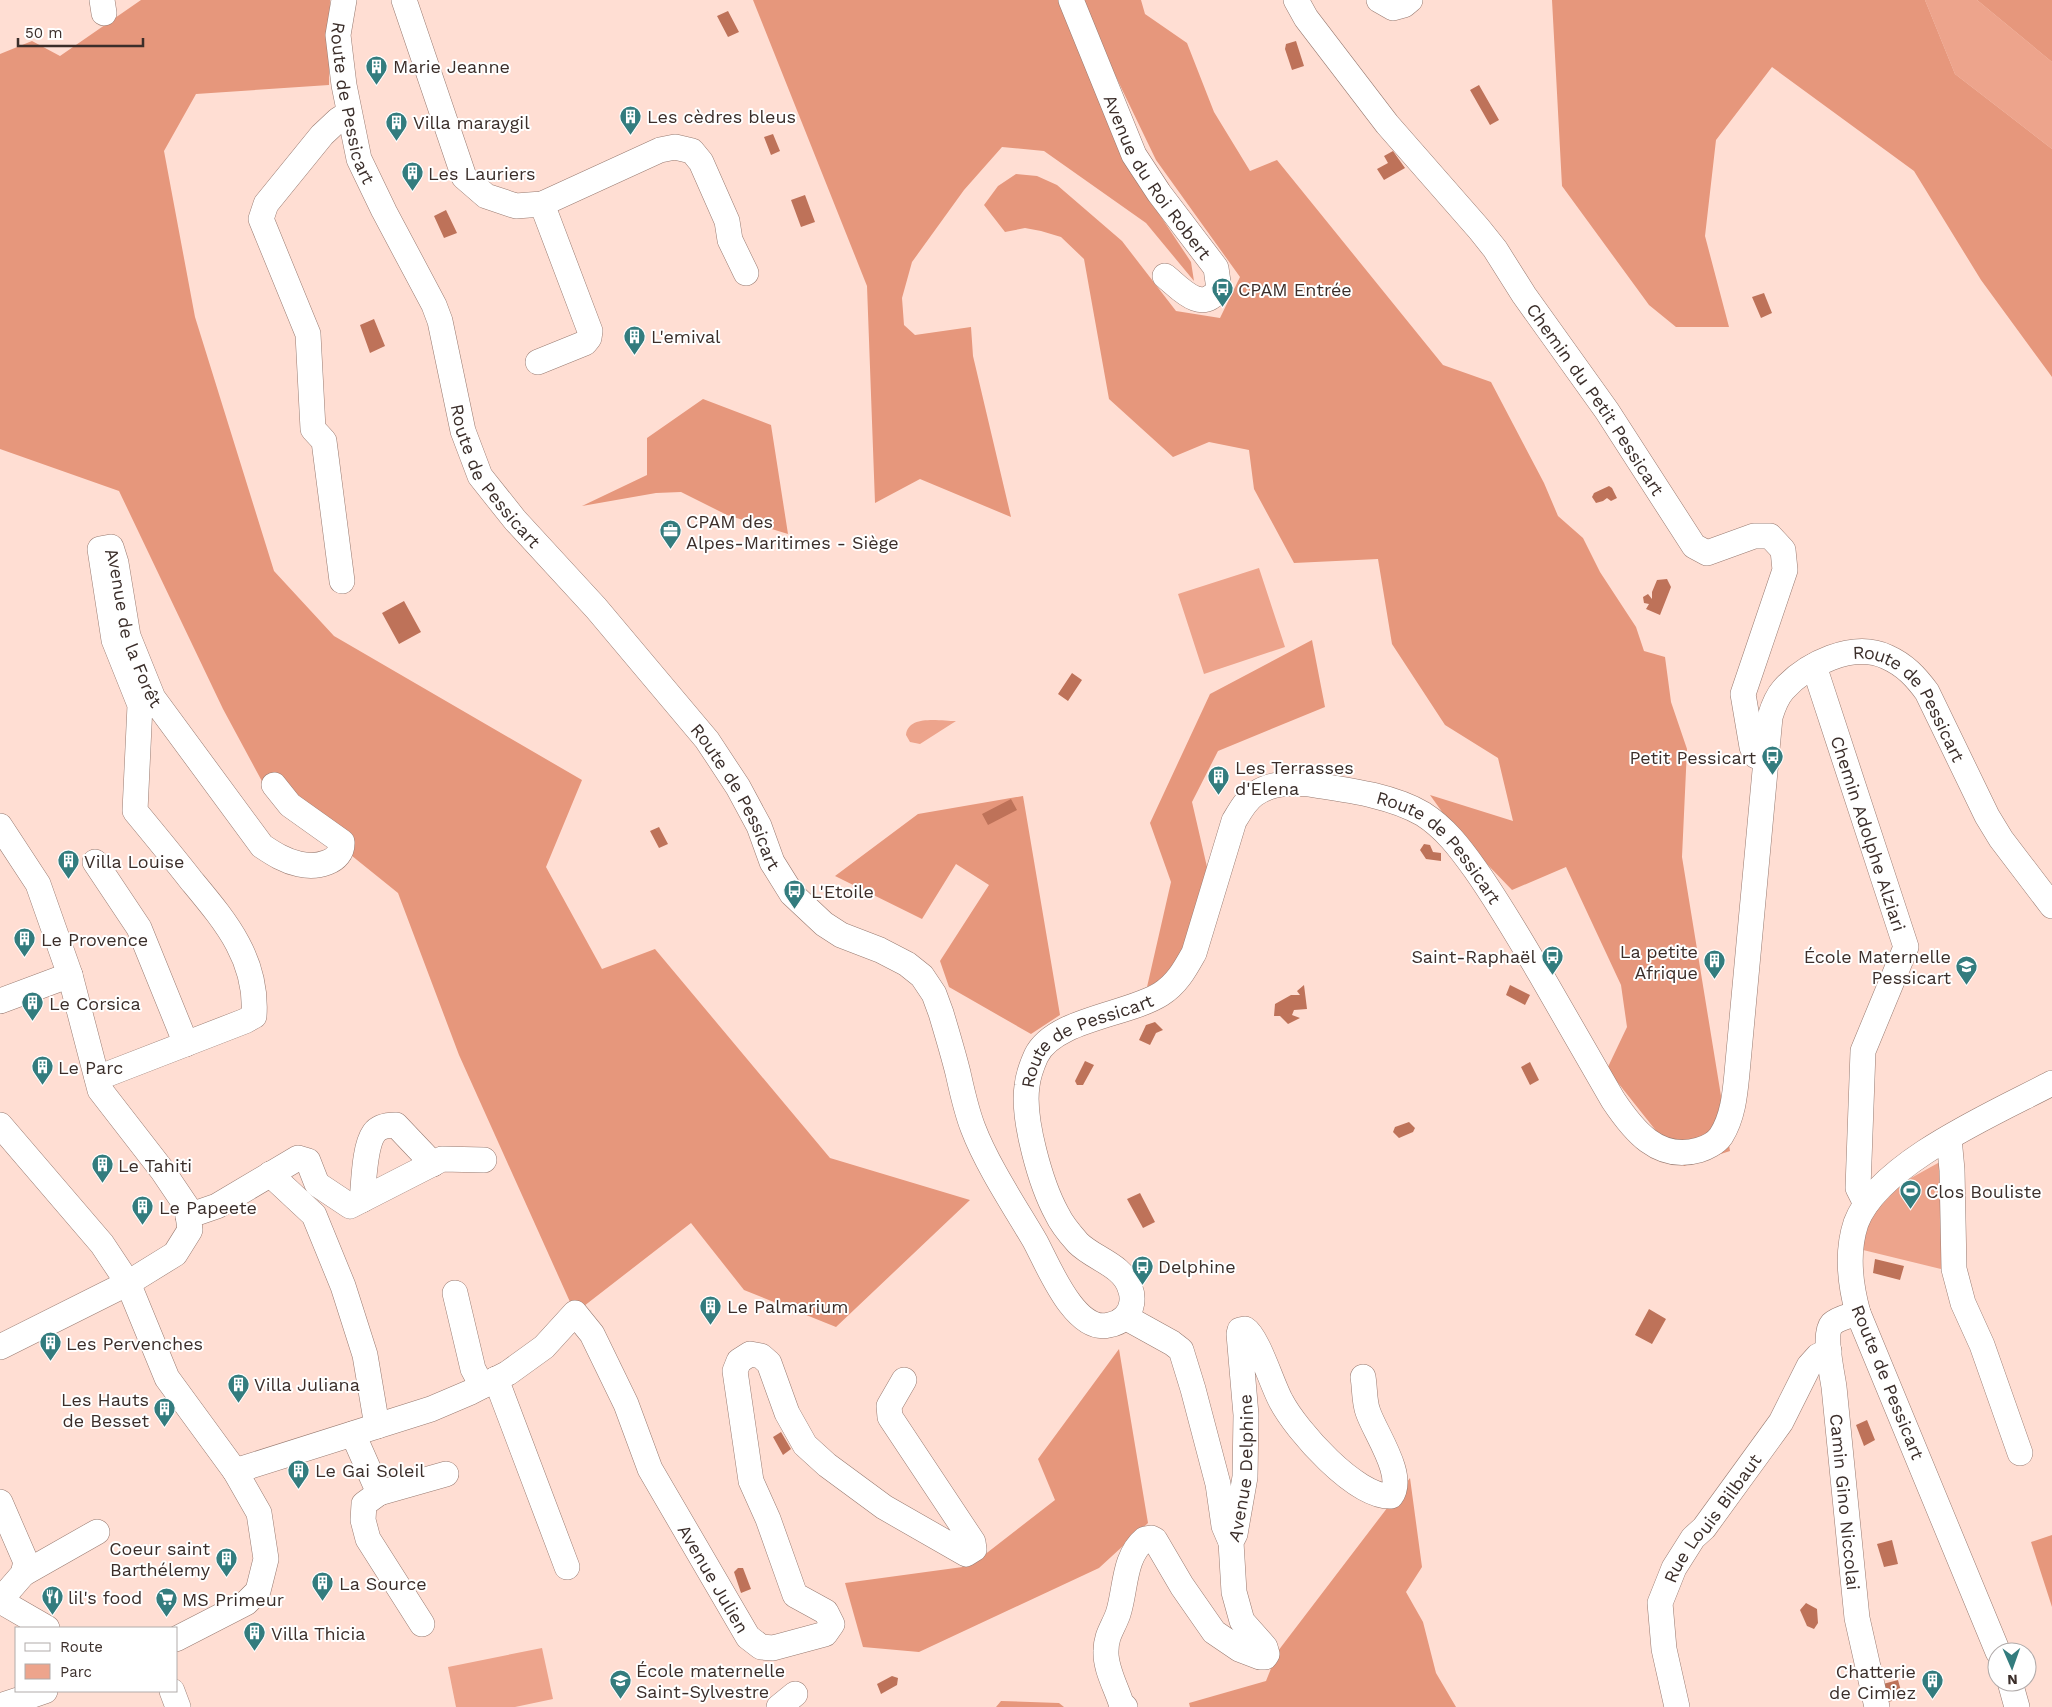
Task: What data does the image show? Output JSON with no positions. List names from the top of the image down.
{
  "streets": {
    "street": [
      "Route de Pessicart",
      "Avenue du Roi Robert",
      "Chemin du Petit Pessicart",
      "Avenue de la Forêt",
      "Chemin Adolphe Alziari",
      "Avenue Delphine",
      "Camin Gino Niccolai",
      "Rue Louis Bilbaut",
      "Avenue Julien"
    ]
  },
  "crossings": [
    ["Route de Pessicart", "Chemin du Petit Pessicart"],
    ["Route de Pessicart", "Chemin Adolphe Alziari"],
    ["Route de Pessicart", "Camin Gino Niccolai"],
    ["Camin Gino Niccolai", "Rue Louis Bilbaut"]
  ],
  "places": {
    "building": [
      "Marie Jeanne",
      "Les cèdres bleus",
      "Villa maraygil",
      "Les Lauriers",
      "L'emival",
      "Les Terrasses d'Elena",
      "Villa Louise",
      "Le Provence",
      "La petite Afrique",
      "Le Corsica",
      "Le Parc",
      "Le Tahiti",
      "Le Papeete",
      "Le Palmarium",
      "Les Pervenches",
      "Villa Juliana",
      "Les Hauts de Besset",
      "Le Gai Soleil",
      "Coeur saint Barthélemy",
      "La Source",
      "Villa Thicia",
      "Chatterie de Cimiez"
    ],
    "bus stop": [
      "CPAM Entrée",
      "Petit Pessicart",
      "L'Etoile",
      "Saint-Raphaël",
      "Delphine"
    ],
    "office": ["CPAM des Alpes-Maritimes - Siège"],
    "school or university": ["École Maternelle Pessicart", "École maternelle Saint-Sylvestre"],
    "sports": ["Clos Bouliste"],
    "restaurant": ["lil's food"],
    "supermarket": ["MS Primeur"]
  },
  "legend": ["Route", "Parc"],
  "scale_bar": "50 m",
  "north": "bottom"
}
